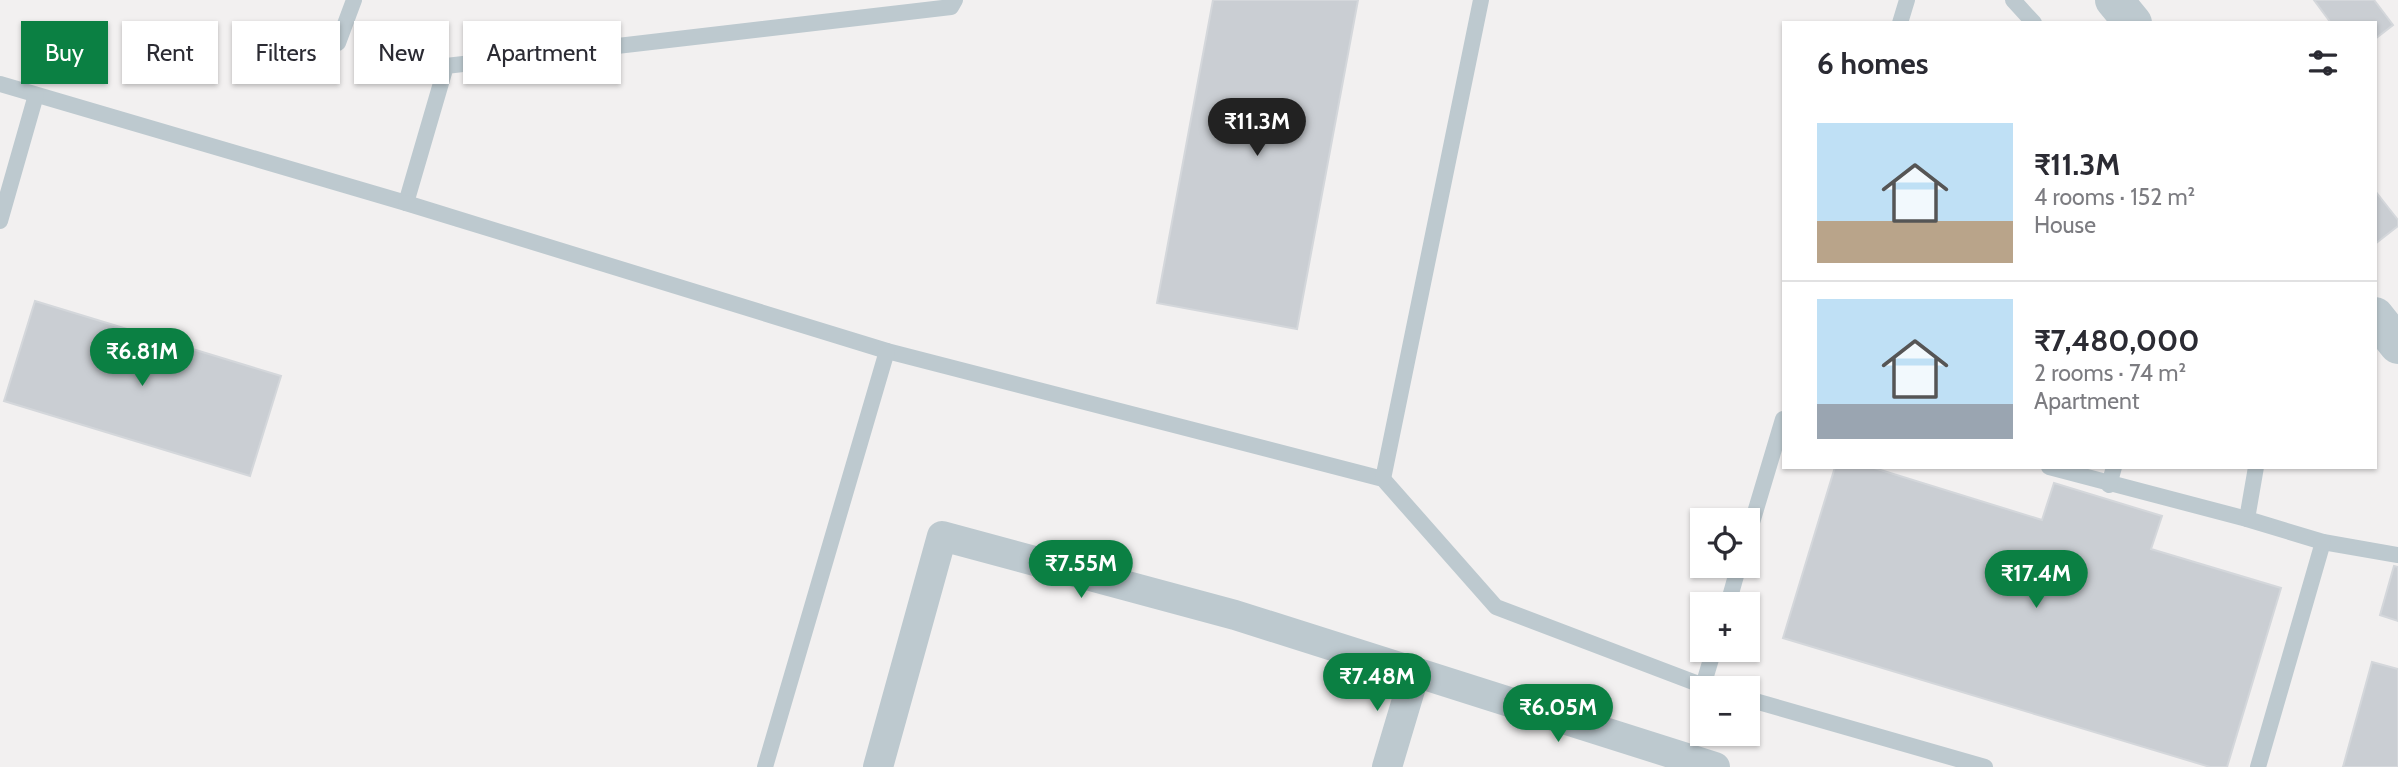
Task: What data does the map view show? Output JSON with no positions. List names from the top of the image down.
{
  "page": {
    "chip": [
      "Buy",
      "Rent",
      "Filters",
      "New",
      "Apartment"
    ],
    "heading": "6 homes",
    "price": [
      "₹11.3M",
      "₹6.81M",
      "₹7.55M",
      "₹17.4M",
      "₹7.48M",
      "₹6.05M"
    ],
    "list": [
      {
        "name": "₹11.3M",
        "note": "4 rooms · 152 m² · House"
      },
      {
        "name": "₹7,480,000",
        "note": "2 rooms · 74 m² · Apartment"
      }
    ],
    "map_buttons": ["+", "−"]
  }
}
